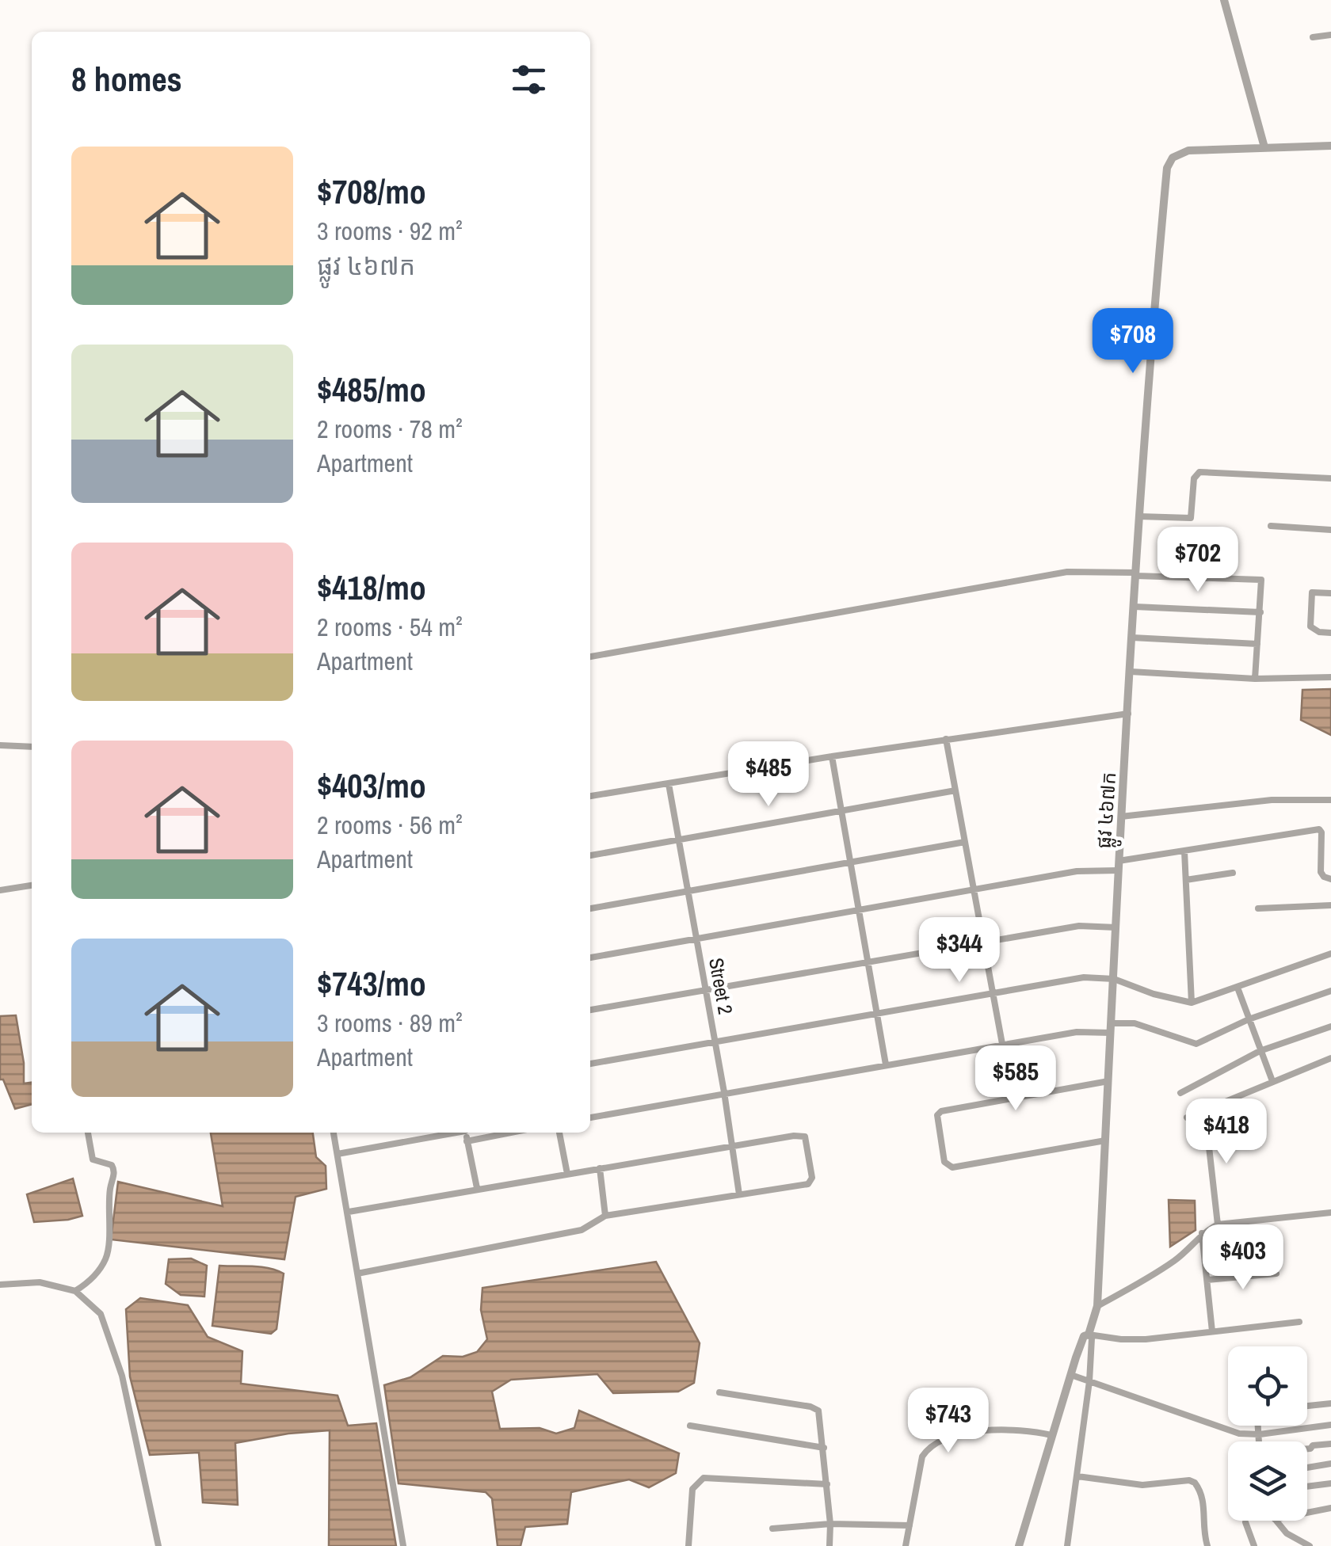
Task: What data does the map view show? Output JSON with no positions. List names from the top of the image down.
{
  "streets": {
    "street": ["ផ្លូវ ៤៦៧ក", "Street 2"]
  },
  "page": {
    "heading": "8 homes",
    "list": [
      {
        "name": "$708/mo",
        "note": "3 rooms · 92 m² · ផ្លូវ ៤៦៧ក"
      },
      {
        "name": "$485/mo",
        "note": "2 rooms · 78 m² · Apartment"
      },
      {
        "name": "$418/mo",
        "note": "2 rooms · 54 m² · Apartment"
      },
      {
        "name": "$403/mo",
        "note": "2 rooms · 56 m² · Apartment"
      },
      {
        "name": "$743/mo",
        "note": "3 rooms · 89 m² · Apartment"
      }
    ],
    "price": [
      "$708",
      "$702",
      "$485",
      "$344",
      "$585",
      "$418",
      "$403",
      "$743"
    ]
  }
}
